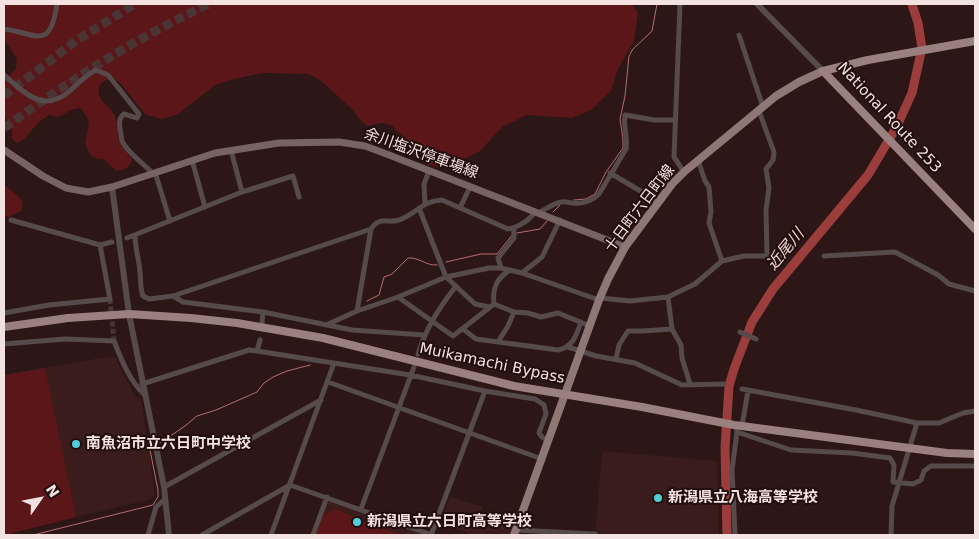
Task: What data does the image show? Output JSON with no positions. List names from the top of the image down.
{
  "streets": {
    "highway": ["National Route 253", "Muikamachi Bypass"],
    "main road": ["余川塩沢停車場線", "十日町六日町線"]
  },
  "crossings": [
    ["National Route 253", "十日町六日町線"],
    ["余川塩沢停車場線", "十日町六日町線"],
    ["十日町六日町線", "Muikamachi Bypass"]
  ],
  "water": ["近尾川"],
  "places": ["南魚沼市立六日町中学校", "新潟県立八海高等学校", "新潟県立六日町高等学校"],
  "north": "top right"
}
